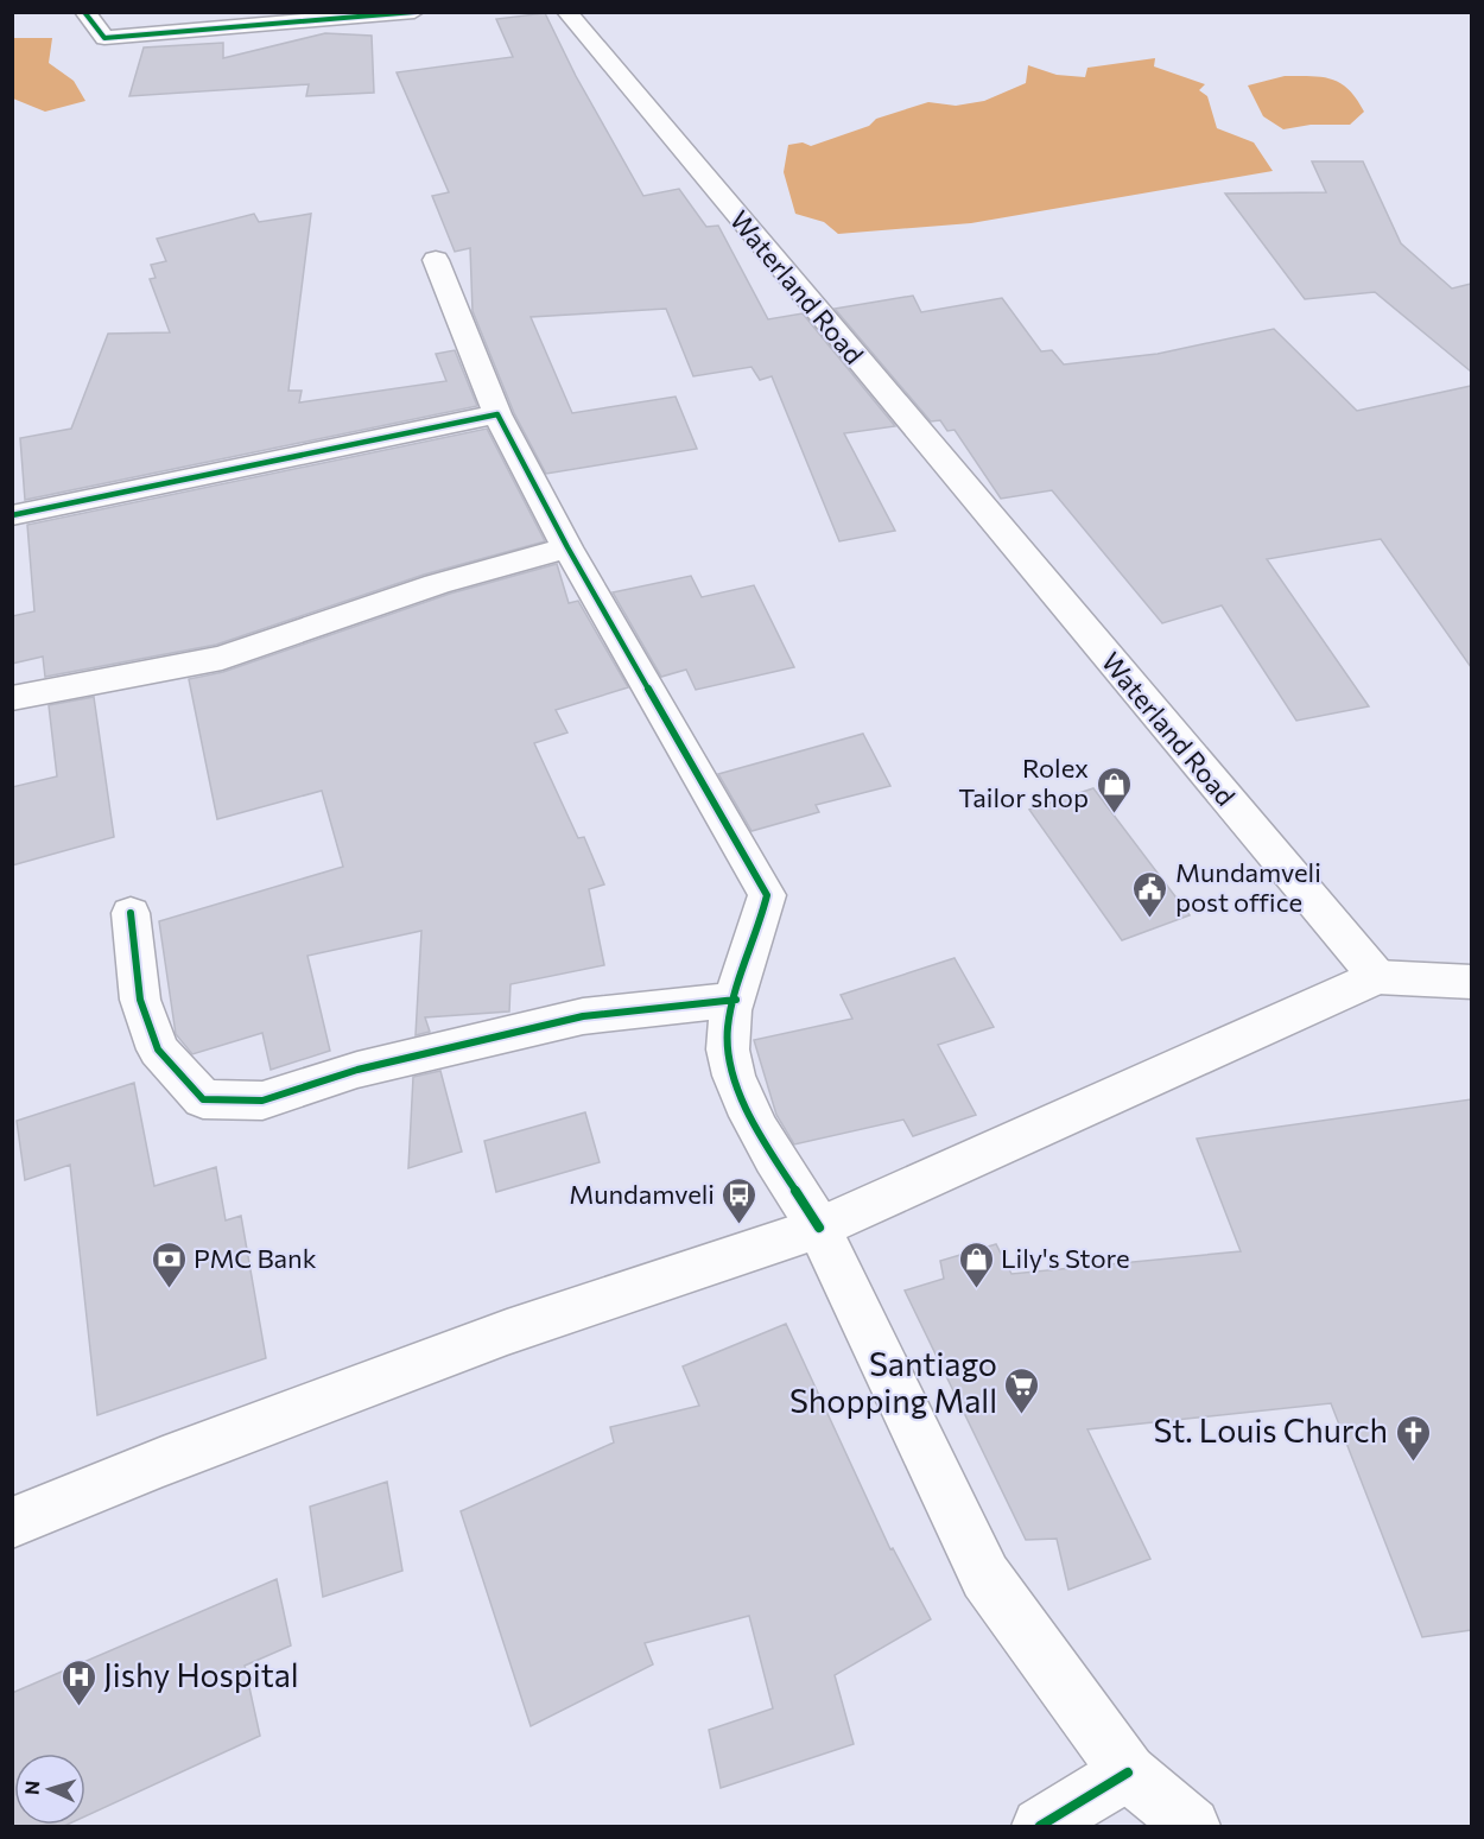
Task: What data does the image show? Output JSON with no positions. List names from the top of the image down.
{
  "streets": {
    "street": ["Waterland Road"]
  },
  "places": {
    "shop": ["Rolex Tailor shop", "Lily's Store"],
    "public building": ["Mundamveli post office"],
    "bus stop": ["Mundamveli"],
    "bank": ["PMC Bank"],
    "supermarket": ["Santiago Shopping Mall"],
    "church": ["St. Louis Church"],
    "hospital": ["Jishy Hospital"]
  },
  "north": "left"
}
